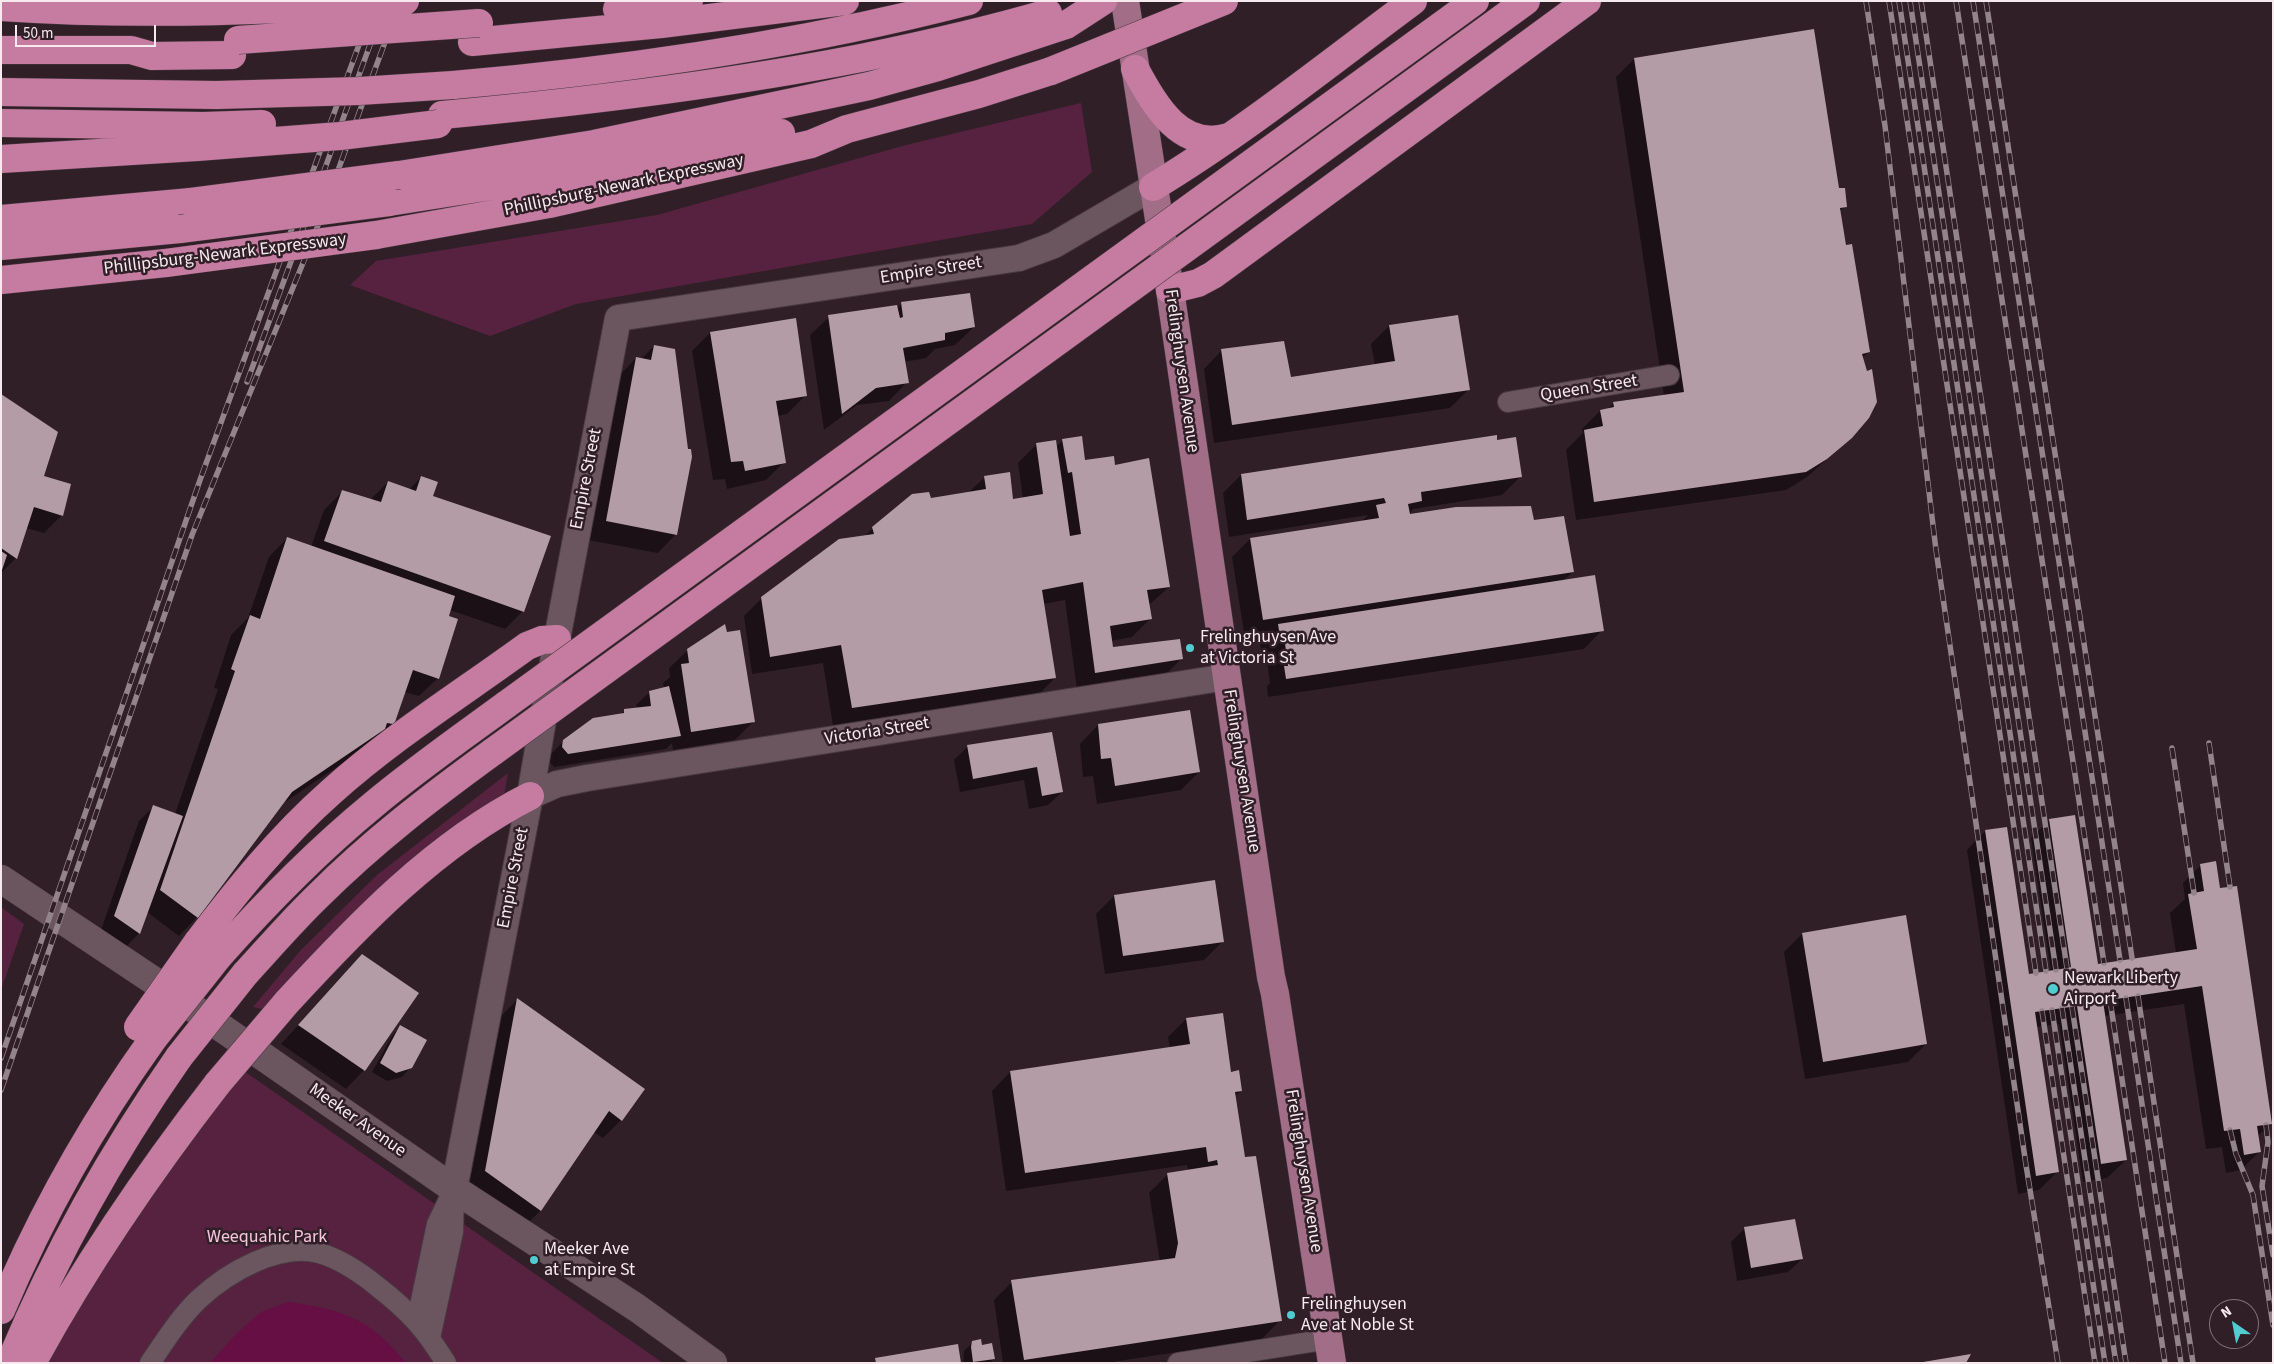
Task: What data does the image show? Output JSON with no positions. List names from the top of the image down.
{
  "streets": {
    "highway": ["Phillipsburg-Newark Expressway"],
    "main road": ["Frelinghuysen Avenue", "Meeker Avenue"],
    "street": ["Empire Street", "Queen Street", "Victoria Street"]
  },
  "crossings": [
    ["Empire Street", "Frelinghuysen Avenue"],
    ["Empire Street", "Victoria Street"],
    ["Empire Street", "Meeker Avenue"],
    ["Frelinghuysen Avenue", "Victoria Street"]
  ],
  "parks": ["Weequahic Park"],
  "places": [
    "Frelinghuysen Ave at Victoria St",
    "Newark Liberty Airport",
    "Meeker Ave at Empire St",
    "Frelinghuysen Ave at Noble St"
  ],
  "scale_bar": "50 m",
  "north": "top left"
}
